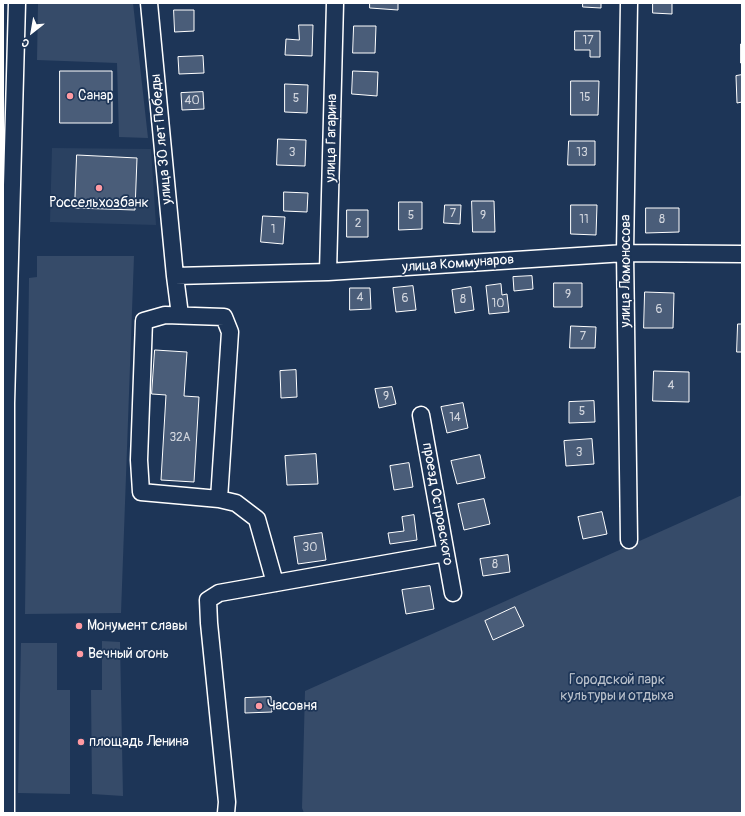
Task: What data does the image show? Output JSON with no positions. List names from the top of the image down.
{
  "streets": {
    "street": [
      "улица Гагарина",
      "улица 30 лет Победы",
      "улица Коммунаров",
      "улица Ломоносова",
      "проезд Островского"
    ]
  },
  "crossings": [
    ["улица Гагарина", "улица Коммунаров"],
    ["улица 30 лет Победы", "улица Коммунаров"],
    ["улица Коммунаров", "улица Ломоносова"]
  ],
  "parks": ["Городской парк культуры и отдыха"],
  "places": [
    "Санар",
    "Россельхозбанк",
    "Монумент славы",
    "Вечный огонь",
    "Часовня",
    "площадь Ленина"
  ],
  "house_numbers": [
    "17",
    "15",
    "5",
    "40",
    "3",
    "13",
    "7",
    "5",
    "9",
    "11",
    "8",
    "2",
    "1",
    "9",
    "4",
    "6",
    "8",
    "10",
    "6",
    "7",
    "4",
    "9",
    "5",
    "14",
    "32А",
    "3",
    "30",
    "8"
  ],
  "north": "bottom left"
}
